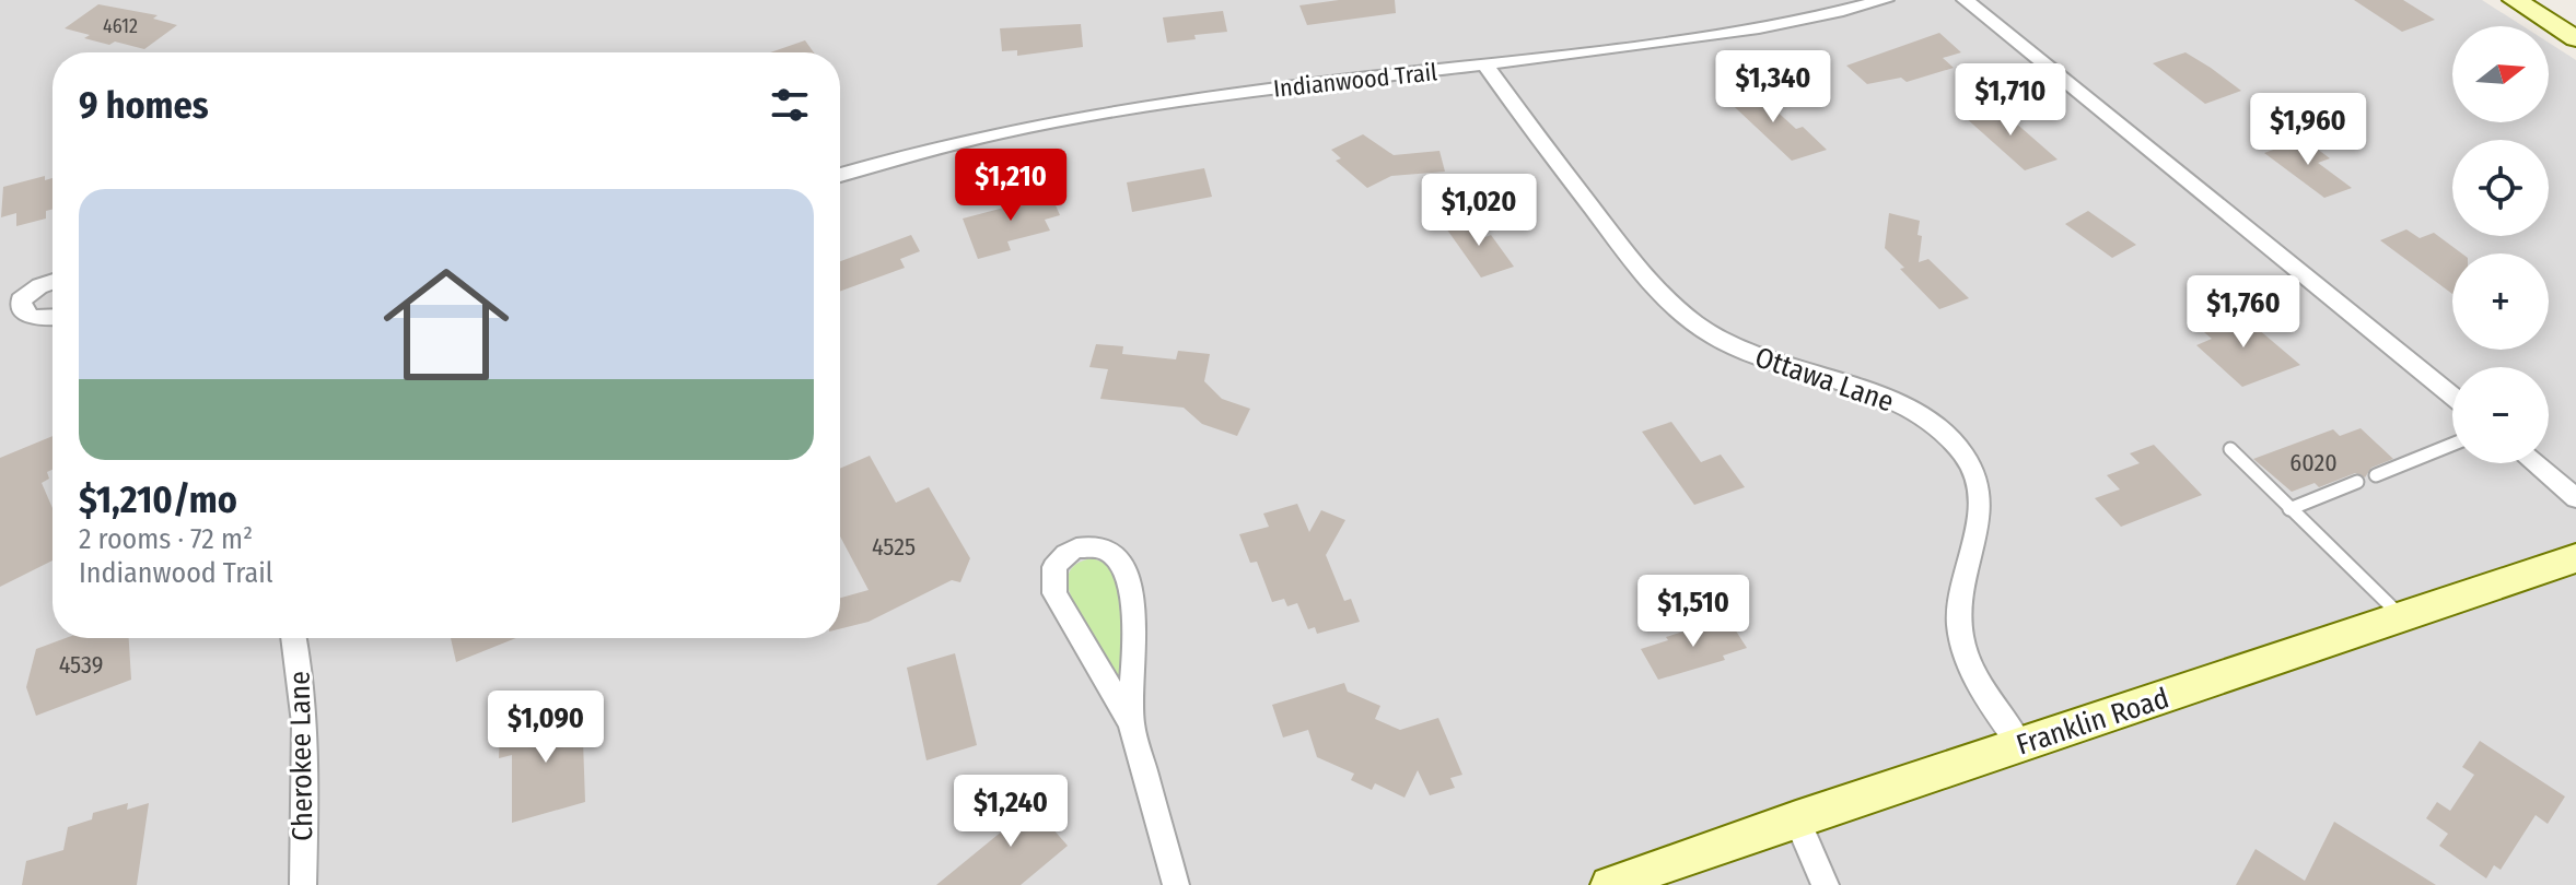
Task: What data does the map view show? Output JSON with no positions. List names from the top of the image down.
{
  "streets": {
    "street": [
      "Indianwood Trail",
      "Ottawa Lane",
      "Franklin Road",
      "Cherokee Lane"
    ]
  },
  "crossings": [
    ["Indianwood Trail", "Ottawa Lane"],
    ["Ottawa Lane", "Franklin Road"]
  ],
  "house_numbers": [
    "4612",
    "6020",
    "4525",
    "4539"
  ],
  "north": "right",
  "page": {
    "map_buttons": ["+", "−"],
    "price": [
      "$1,340",
      "$1,710",
      "$1,960",
      "$1,210",
      "$1,020",
      "$1,760",
      "$1,510",
      "$1,090",
      "$1,240"
    ],
    "heading": "9 homes",
    "list": [
      {
        "name": "$1,210/mo",
        "note": "2 rooms · 72 m² · Indianwood Trail"
      }
    ]
  }
}
